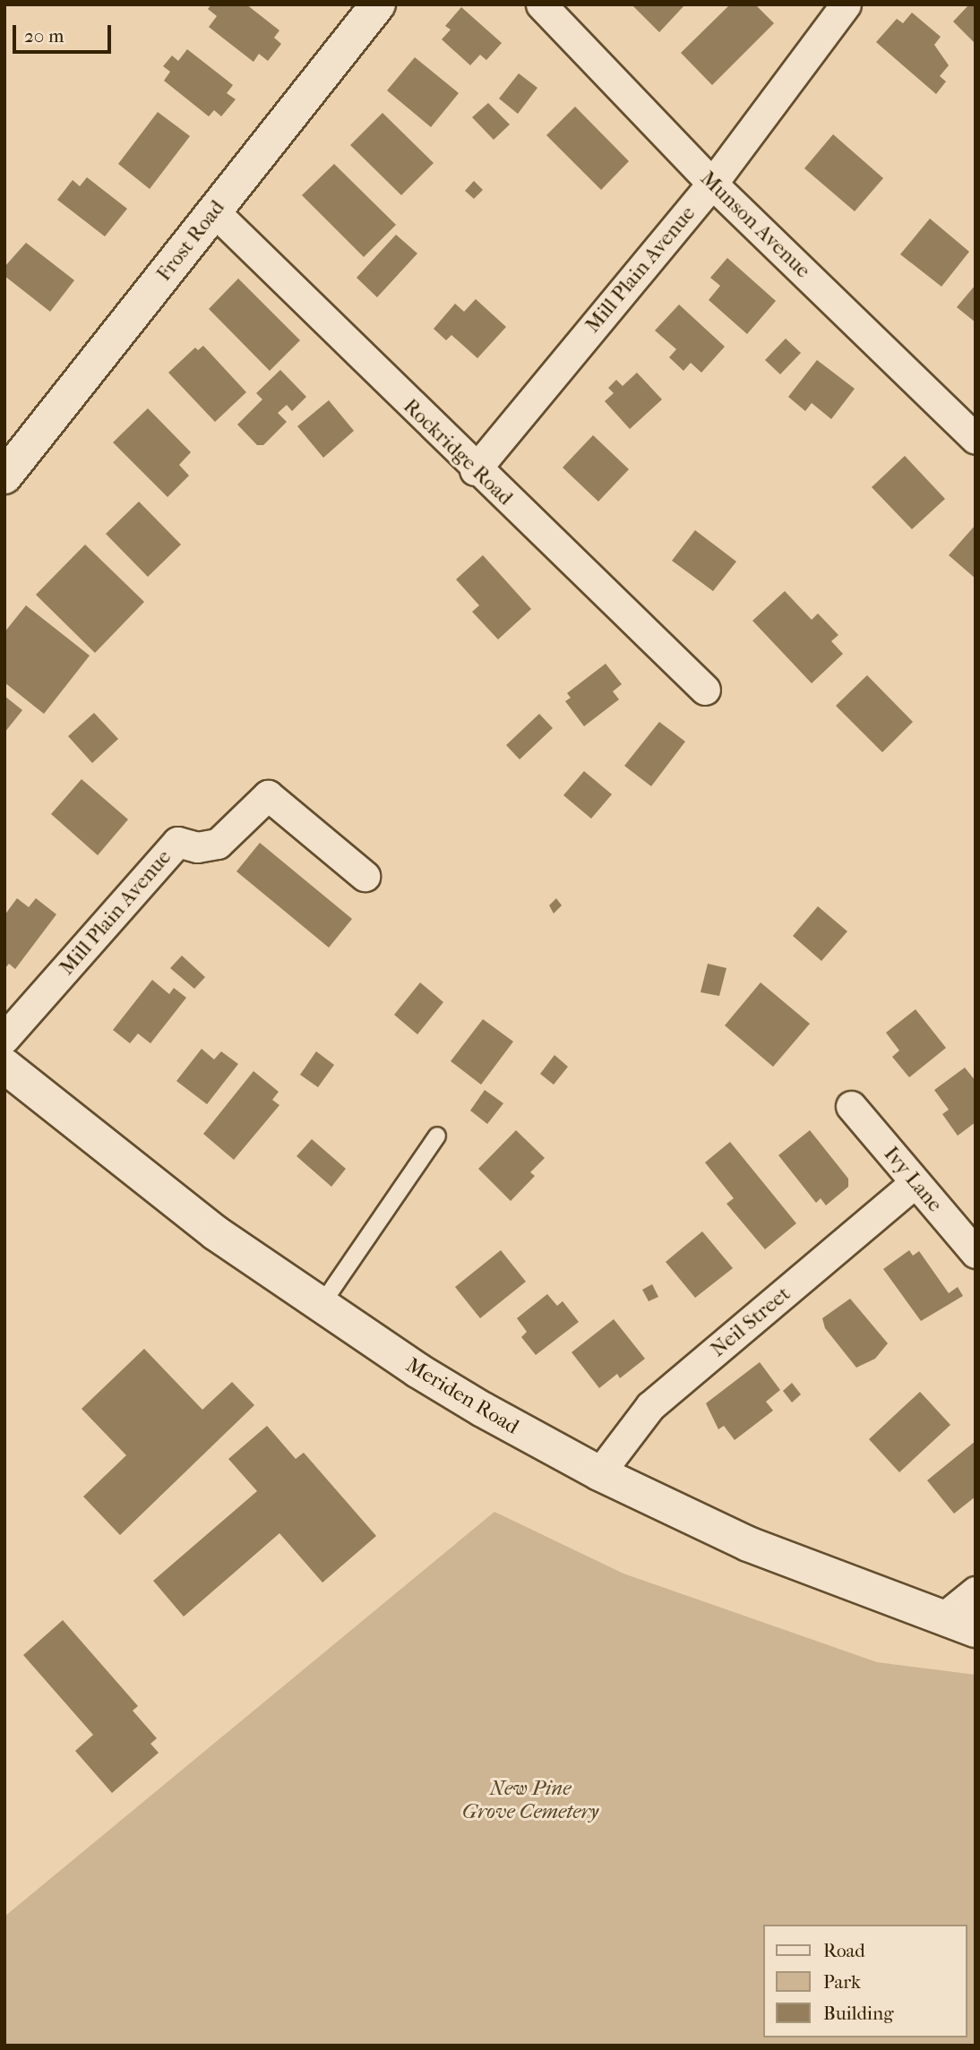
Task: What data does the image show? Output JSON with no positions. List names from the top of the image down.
{
  "streets": {
    "main road": ["Frost Road", "Meriden Road"],
    "street": [
      "Munson Avenue",
      "Mill Plain Avenue",
      "Rockridge Road",
      "Ivy Lane",
      "Neil Street"
    ]
  },
  "crossings": [
    ["Munson Avenue", "Mill Plain Avenue"],
    ["Frost Road", "Rockridge Road"],
    ["Mill Plain Avenue", "Rockridge Road"],
    ["Ivy Lane", "Neil Street"],
    ["Neil Street", "Meriden Road"]
  ],
  "parks": ["New Pine Grove Cemetery"],
  "legend": ["Road", "Park", "Building"],
  "scale_bar": "20 m"
}
